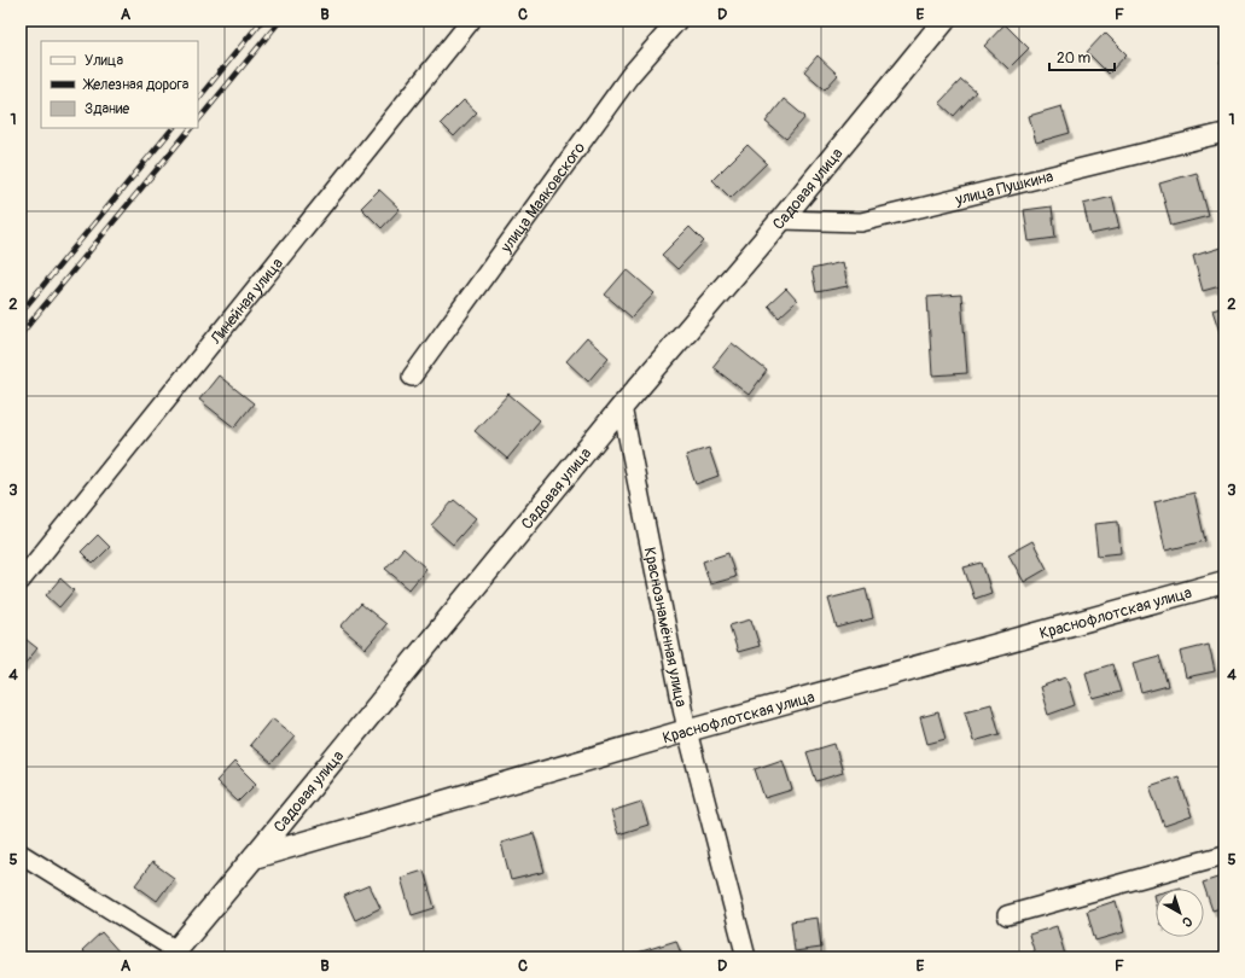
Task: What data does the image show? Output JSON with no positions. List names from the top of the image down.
{
  "streets": {
    "street": [
      "улица Пушкина",
      "Садовая улица",
      "улица Маяковского",
      "Линейная улица",
      "Краснофлотская улица",
      "Краснознамённая улица"
    ]
  },
  "crossings": [
    ["улица Пушкина", "Садовая улица"],
    ["Садовая улица", "Краснофлотская улица"],
    ["Садовая улица", "Краснознамённая улица"],
    ["Краснофлотская улица", "Краснознамённая улица"]
  ],
  "legend": ["Улица", "Железная дорога", "Здание"],
  "scale_bar": "20 m",
  "north": "bottom right",
  "grid": {
    "columns": [
      "A",
      "B",
      "C",
      "D",
      "E",
      "F"
    ],
    "rows": [
      "1",
      "2",
      "3",
      "4",
      "5"
    ]
  }
}
